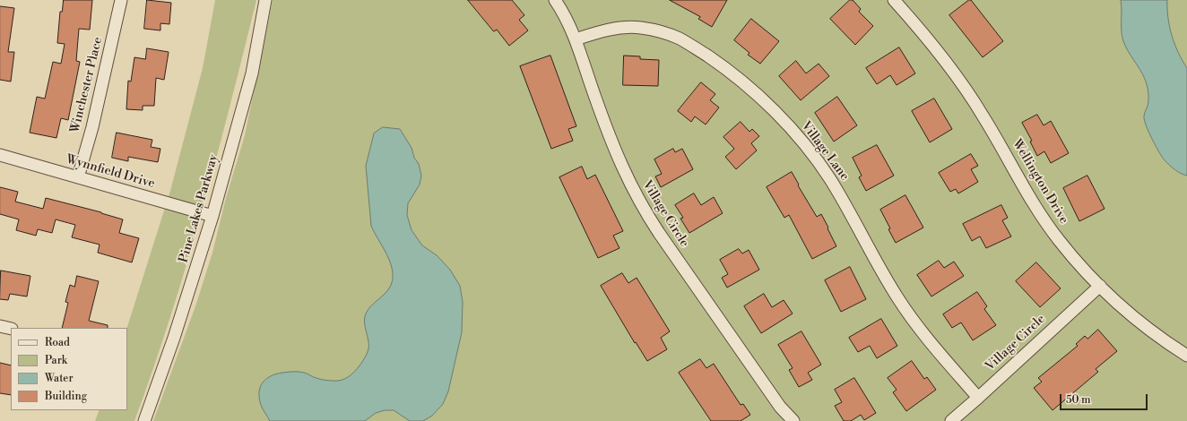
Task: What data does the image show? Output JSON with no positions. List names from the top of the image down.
{
  "streets": {
    "street": [
      "Winchester Place",
      "Village Lane",
      "Wynnfield Drive",
      "Wellington Drive",
      "Pine Lakes Parkway",
      "Village Circle"
    ]
  },
  "crossings": [
    ["Winchester Place", "Wynnfield Drive"],
    ["Village Lane", "Village Circle"],
    ["Wynnfield Drive", "Pine Lakes Parkway"],
    ["Wellington Drive", "Village Circle"]
  ],
  "legend": [
    "Road",
    "Park",
    "Water",
    "Building"
  ],
  "scale_bar": "50 m"
}
